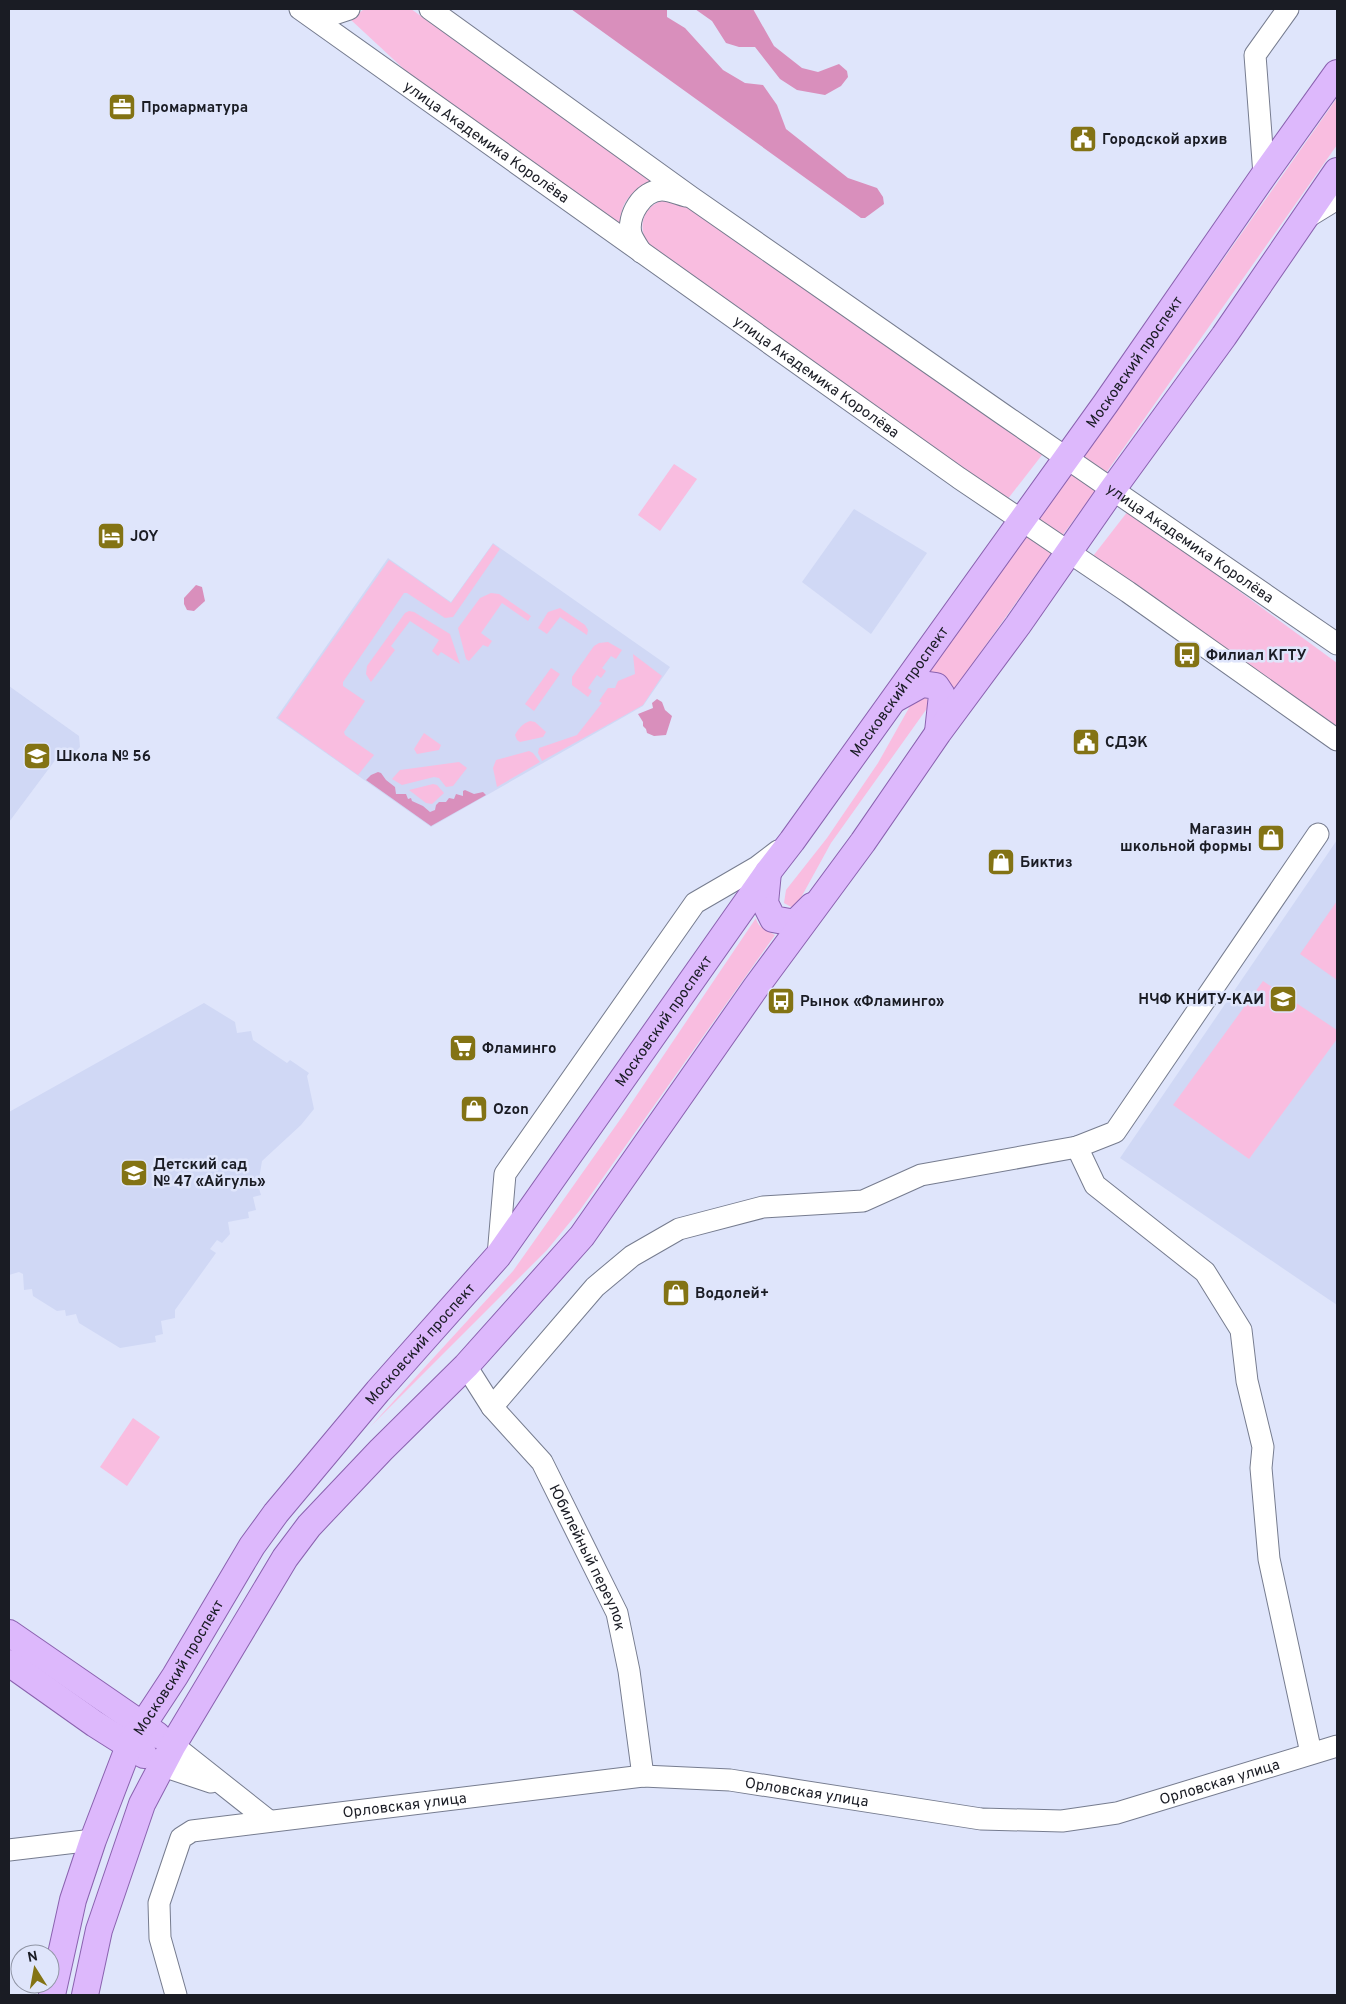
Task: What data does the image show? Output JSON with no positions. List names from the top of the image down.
{
  "streets": {
    "main road": ["Московский проспект"],
    "street": ["улица Академика Королёва", "Юбилейный переулок", "Орловская улица"]
  },
  "crossings": [
    ["улица Академика Королёва", "Московский проспект"],
    ["Юбилейный переулок", "Орловская улица"]
  ],
  "places": {
    "office": ["Промарматура"],
    "public building": ["Городской архив", "СДЭК"],
    "hotel": ["JOY"],
    "bus stop": ["Филиал КГТУ", "Рынок «Фламинго»"],
    "school or university": ["Школа № 56", "НЧФ КНИТУ-КАИ", "Детский сад № 47 «Айгуль»"],
    "shop": [
      "Магазин школьной формы",
      "Биктиз",
      "Ozon",
      "Водолей+"
    ],
    "supermarket": ["Фламинго"]
  },
  "north": "top"
}
